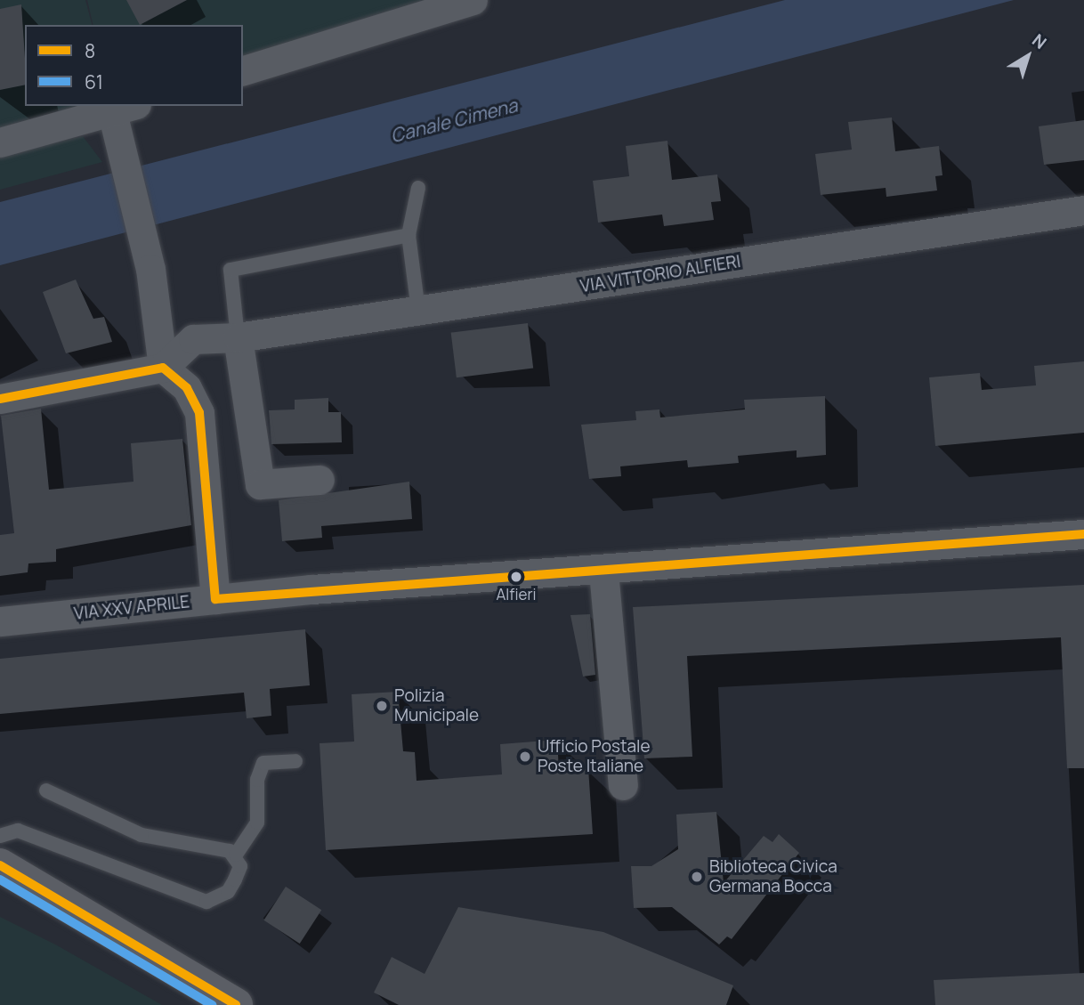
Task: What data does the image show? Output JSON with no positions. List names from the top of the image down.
{
  "streets": {
    "street": ["VIA VITTORIO ALFIERI", "VIA XXV APRILE"]
  },
  "water": ["Canale Cimena"],
  "places": [
    "Alfieri",
    "Polizia Municipale",
    "Ufficio Postale Poste Italiane",
    "Biblioteca Civica Germana Bocca"
  ],
  "lines": ["transit line 8", "transit line 61"],
  "legend": ["8", "61"],
  "north": "top right"
}
